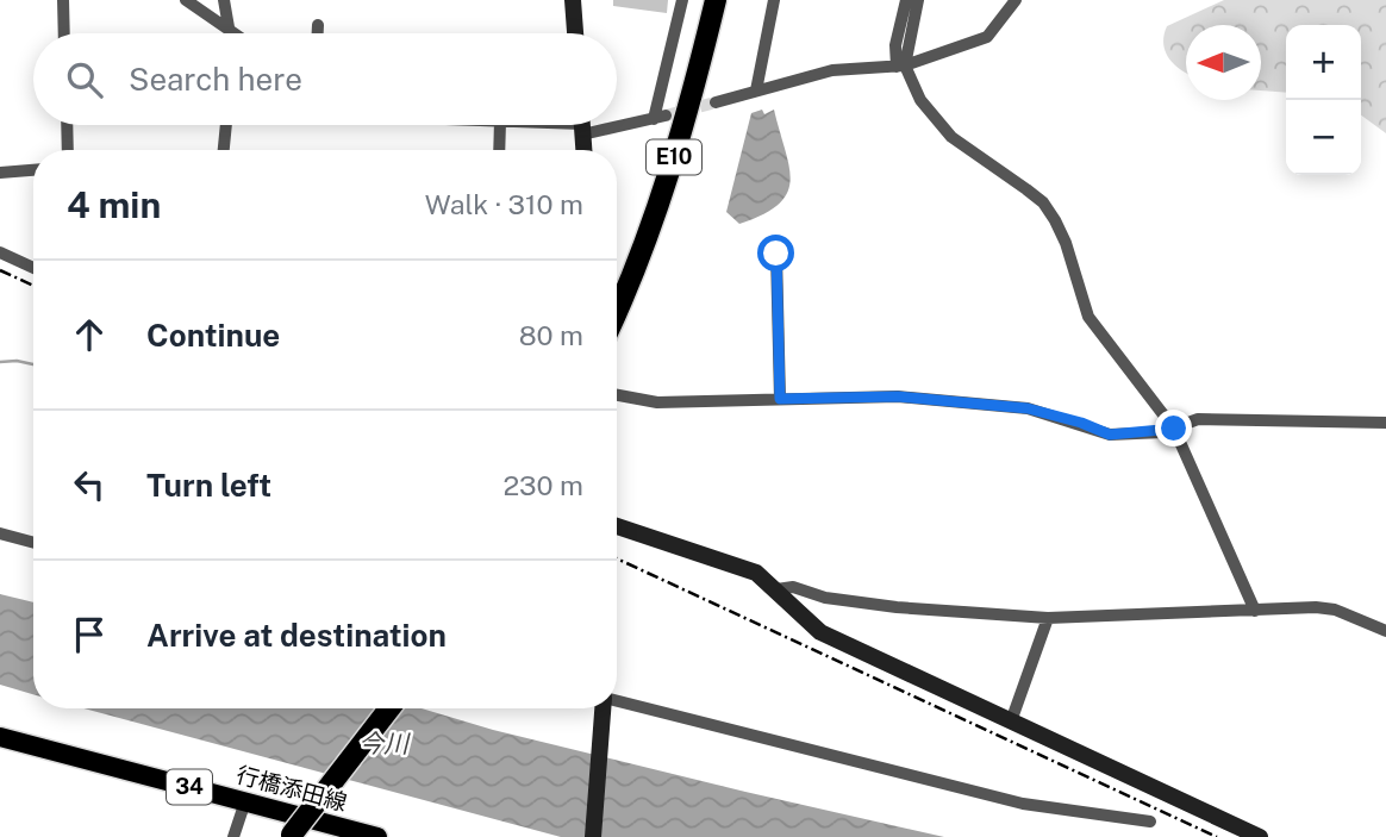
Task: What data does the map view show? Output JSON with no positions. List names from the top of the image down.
{
  "streets": {
    "highway": ["E10"],
    "main road": ["34", "行橋添田線"]
  },
  "water": ["今川"],
  "north": "left",
  "page": {
    "map_buttons": ["+", "−"],
    "search": "Search here",
    "heading": ["4 min", "Walk · 310 m"],
    "list": [
      ["Continue", "80 m"],
      ["Turn left", "230 m"],
      "Arrive at destination"
    ]
  }
}
